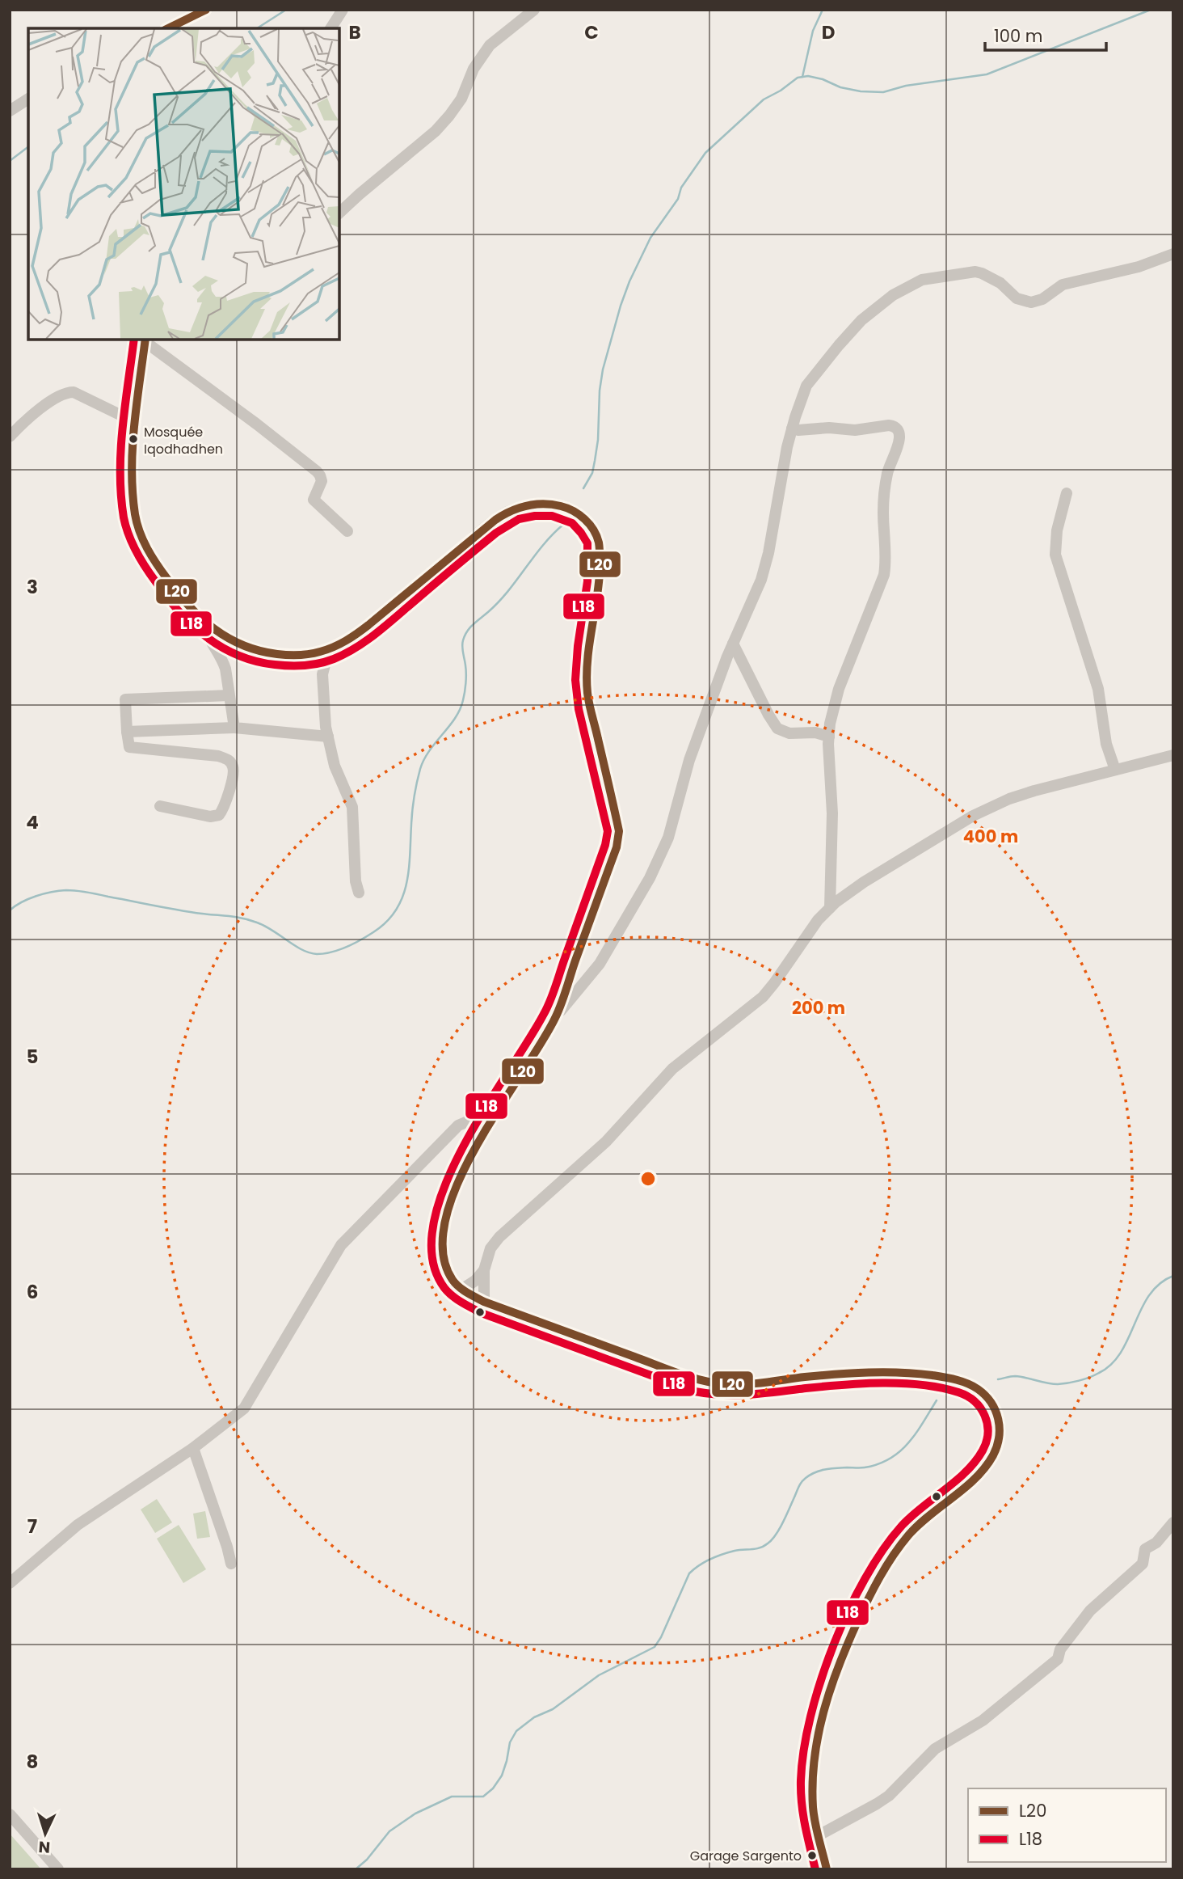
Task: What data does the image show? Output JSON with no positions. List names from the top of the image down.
{
  "places": ["Mosquée Iqodhadhen", "Garage Sargento"],
  "lines": ["transit line L20", "transit line L18"],
  "legend": ["L20", "L18"],
  "scale_bar": "100 m",
  "north": "bottom",
  "grid": {
    "columns": ["B", "C", "D"],
    "rows": [
      "3",
      "4",
      "5",
      "6",
      "7",
      "8"
    ]
  },
  "rings": ["400 m", "200 m"]
}
